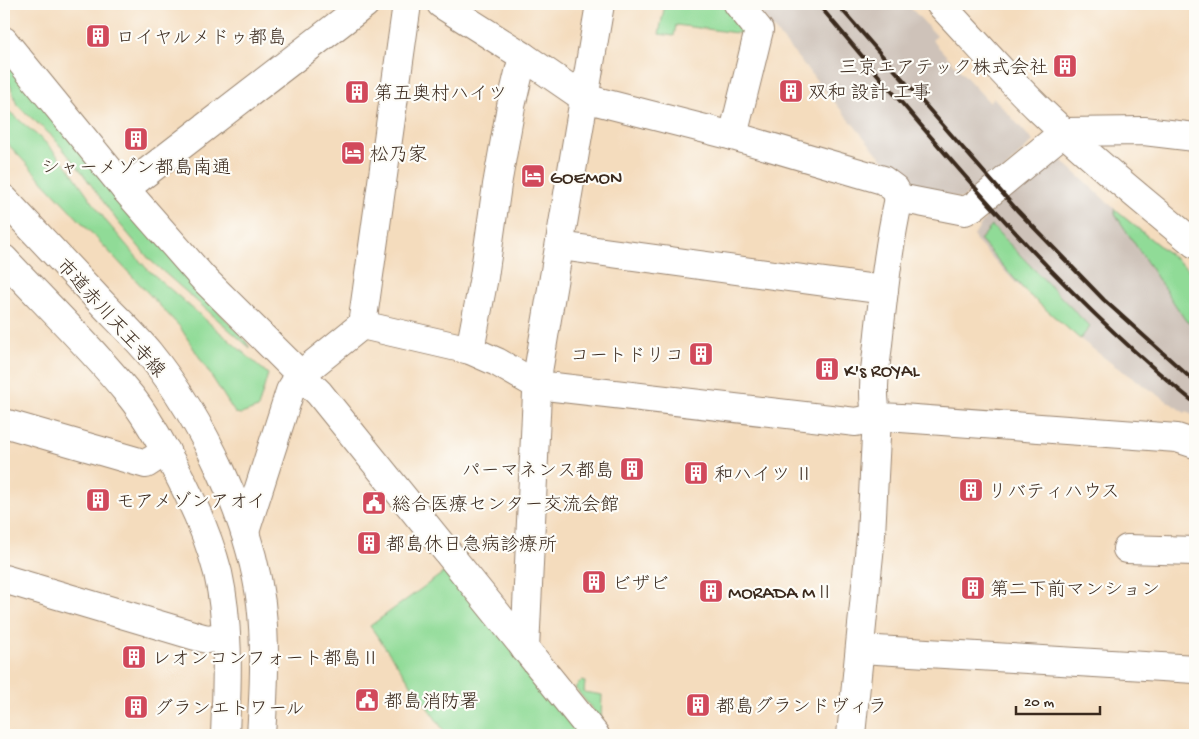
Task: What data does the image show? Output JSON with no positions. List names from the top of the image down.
{
  "streets": {
    "street": ["市道赤川天王寺線"]
  },
  "places": {
    "building": [
      "ロイヤルメドゥ都島",
      "三京エアテック株式会社",
      "双和 設計 工事",
      "第五奥村ハイツ",
      "シャーメゾン都島南通",
      "コートドリコ",
      "K's ROYAL",
      "パーマネンス都島",
      "和ハイツ Ⅱ",
      "リバティハウス",
      "モアメゾンアオイ",
      "都島休日急病診療所",
      "ビザビ",
      "第二下前マンション",
      "MORADA MⅡ",
      "レオンコンフォート都島Ⅱ",
      "都島グランドヴィラ",
      "グランエトワール"
    ],
    "hotel": ["松乃家", "GOEMON"],
    "public building": ["総合医療センター交流会館", "都島消防署"]
  },
  "scale_bar": "20 m"
}
